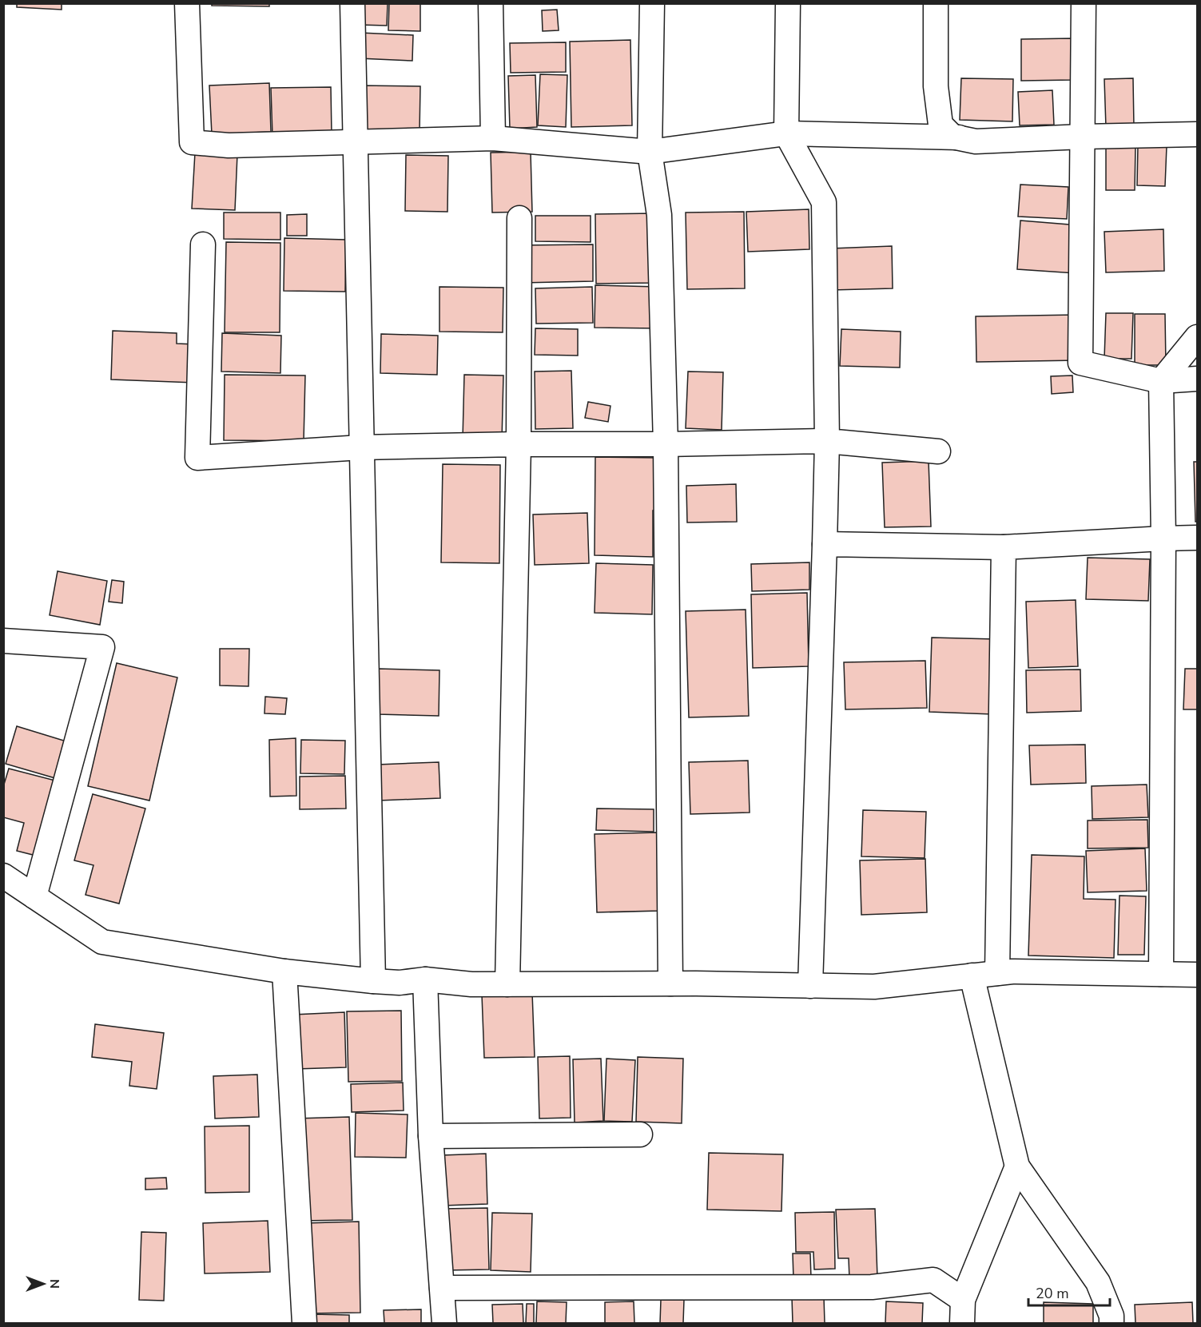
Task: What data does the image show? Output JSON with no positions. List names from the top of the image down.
{
  "scale_bar": "20 m",
  "north": "right"
}
